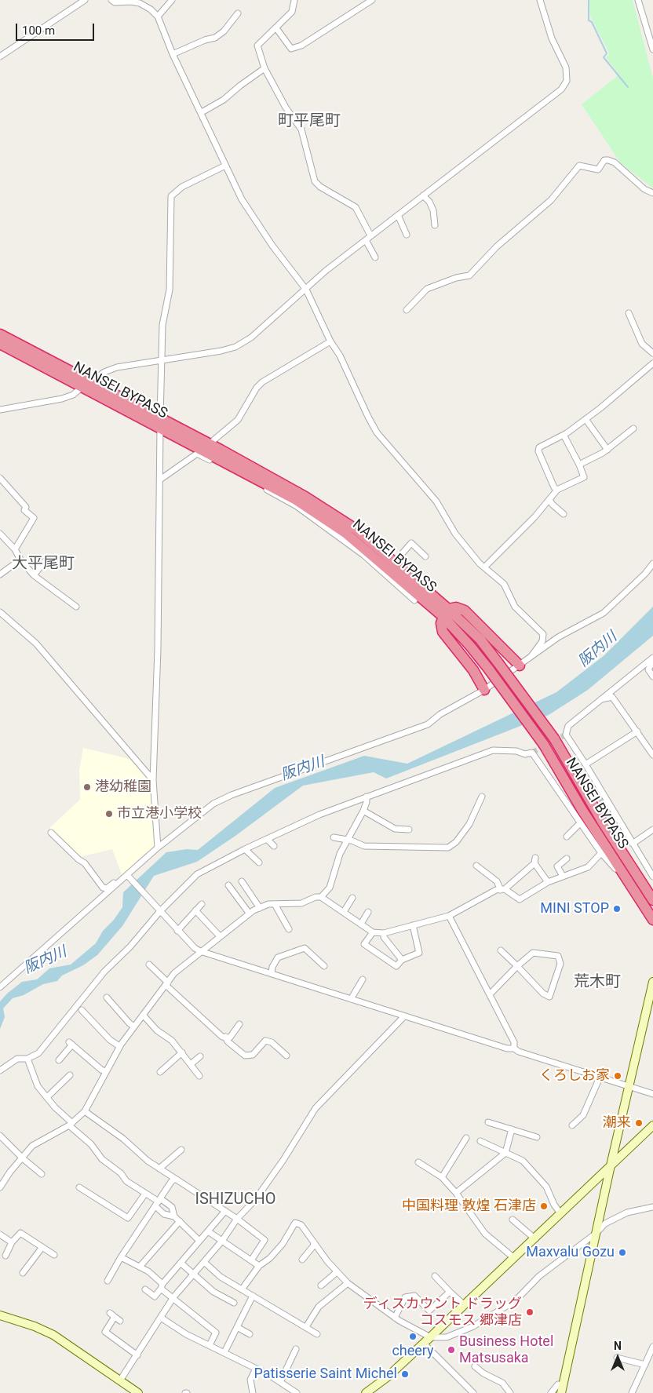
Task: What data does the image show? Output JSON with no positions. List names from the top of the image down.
{
  "streets": {
    "highway": ["NANSEI BYPASS"]
  },
  "districts": [
    "町平尾町",
    "大平尾町",
    "荒木町",
    "ISHIZUCHO"
  ],
  "water": ["阪内川"],
  "places": [
    "港幼稚園",
    "市立港小学校",
    "MINI STOP",
    "くろしお家",
    "潮来",
    "中国料理 敦煌 石津店",
    "Maxvalu Gozu",
    "ディスカウント ドラッグ コスモス 郷津店",
    "cheery",
    "Business Hotel Matsusaka",
    "Patisserie Saint Michel"
  ],
  "scale_bar": "100 m",
  "north": "top"
}
